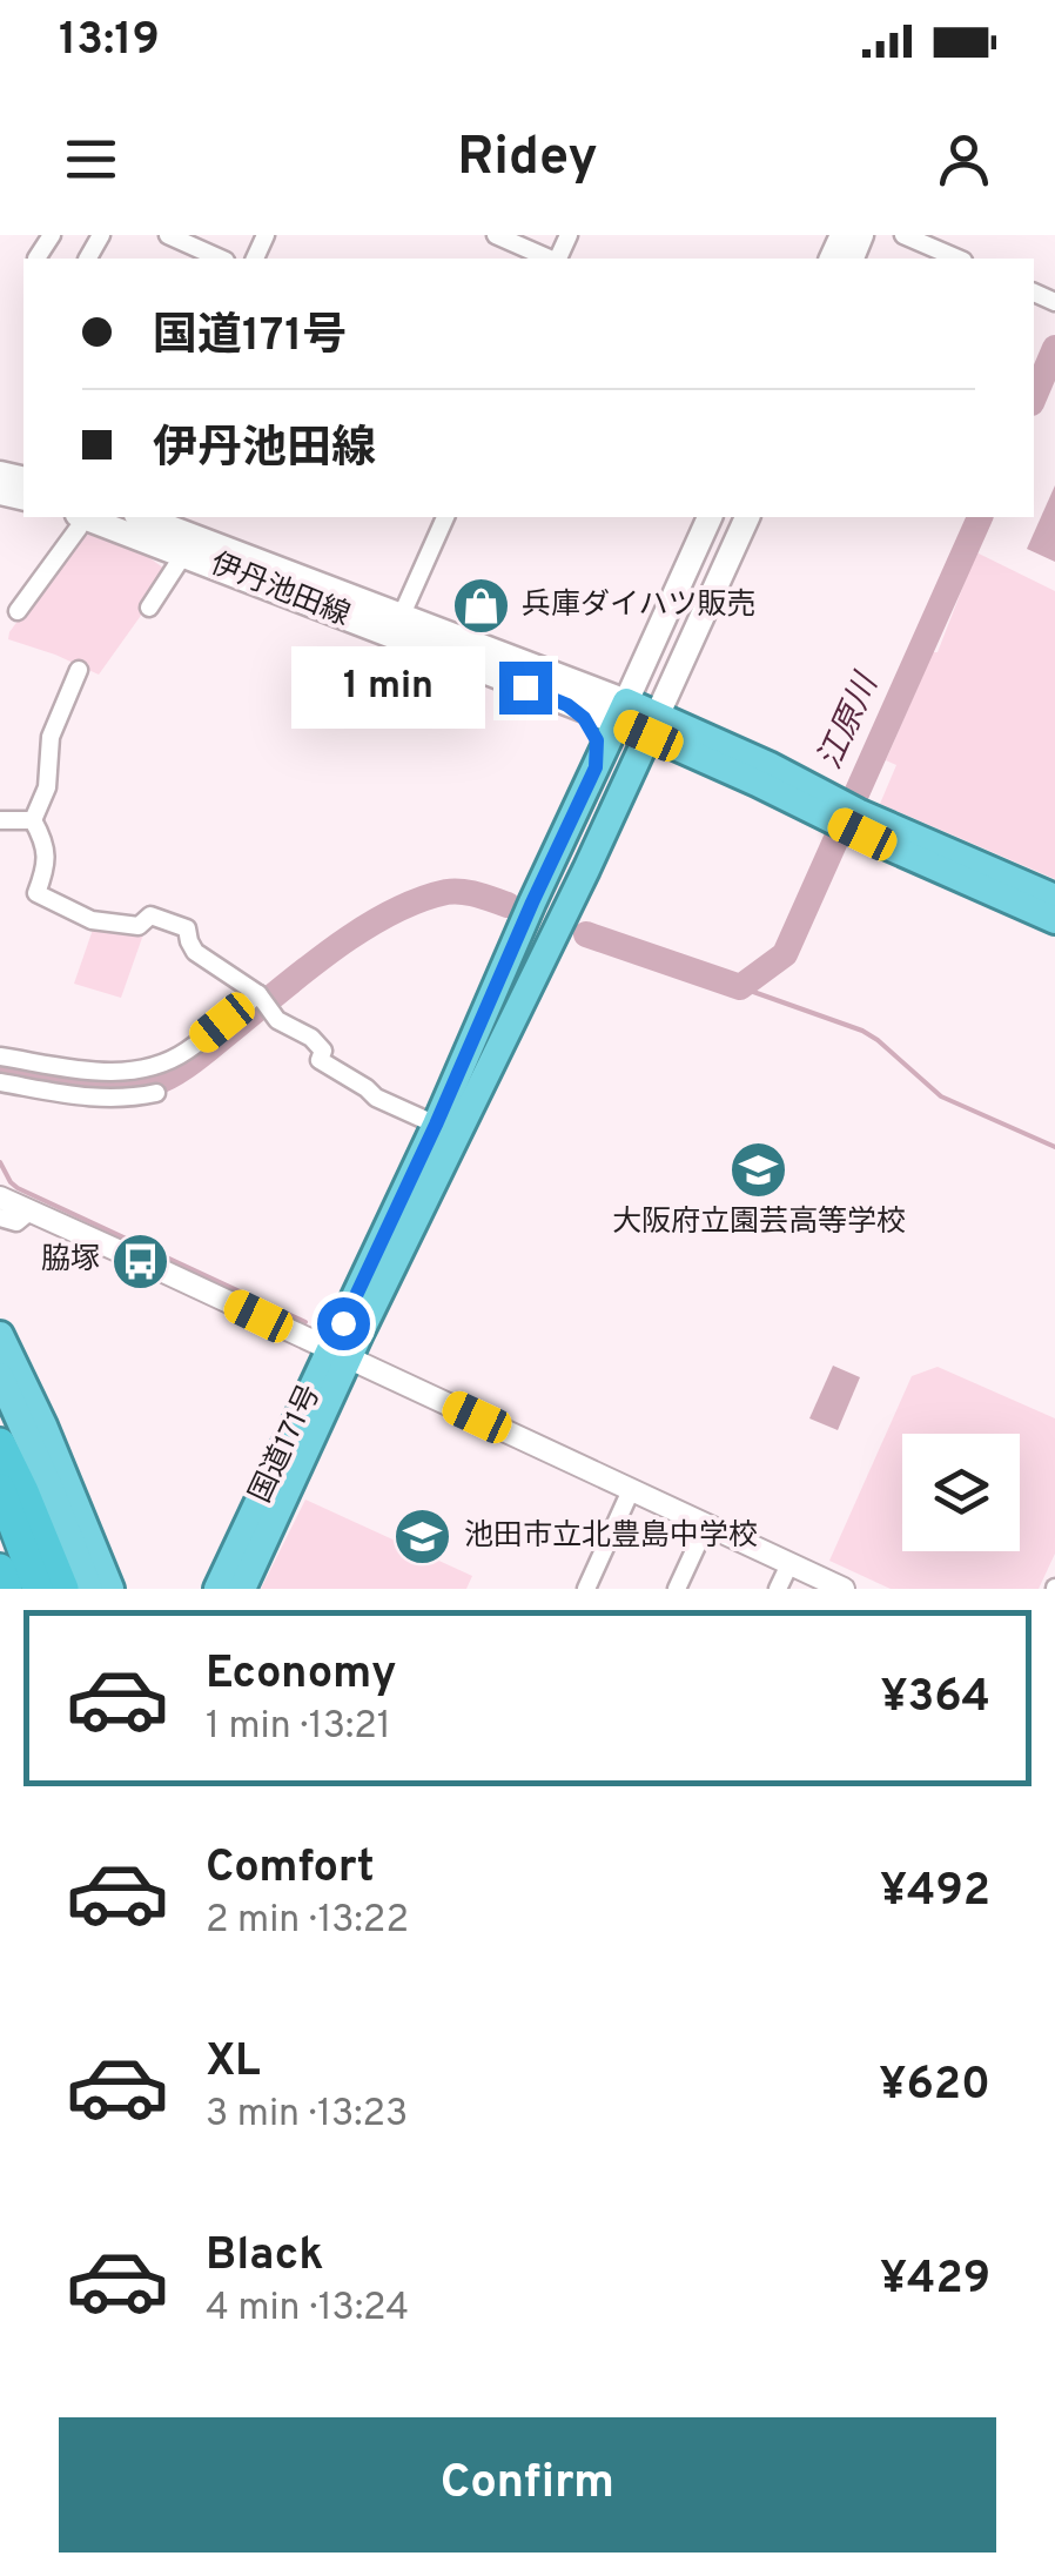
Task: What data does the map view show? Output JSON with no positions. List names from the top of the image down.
{
  "streets": {
    "highway": ["国道171号"],
    "main road": ["伊丹池田線"]
  },
  "crossings": [
    ["伊丹池田線", "国道171号"]
  ],
  "water": ["江原川"],
  "places": {
    "shop": ["兵庫ダイハツ販売"],
    "school or university": ["大阪府立園芸高等学校", "池田市立北豊島中学校"],
    "bus stop": ["脇塚"]
  },
  "page": {
    "status": "13:19",
    "header": "Ridey",
    "banner": ["国道171号", "伊丹池田線"],
    "bubble": "1 min",
    "list": [
      {
        "name": "Economy",
        "note": "1 min · 13:21",
        "value": "¥364"
      },
      {
        "name": "Comfort",
        "note": "2 min · 13:22",
        "value": "¥492"
      },
      {
        "name": "XL",
        "note": "3 min · 13:23",
        "value": "¥620"
      },
      {
        "name": "Black",
        "note": "4 min · 13:24",
        "value": "¥429"
      }
    ],
    "buttons": "Confirm"
  }
}
